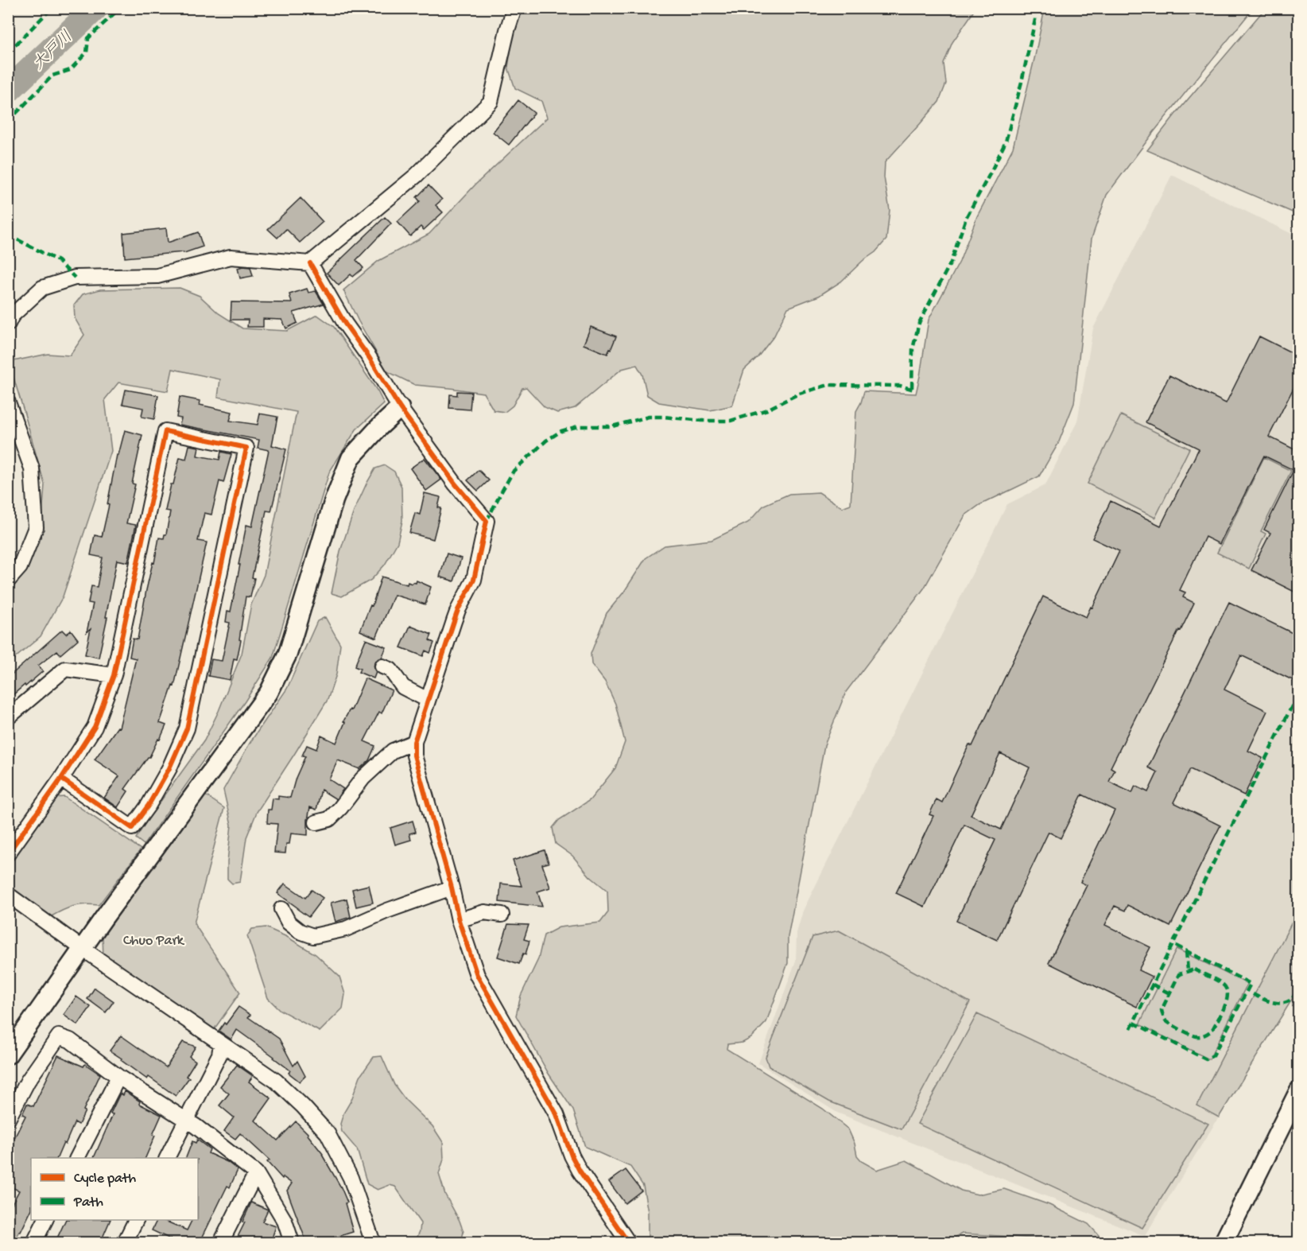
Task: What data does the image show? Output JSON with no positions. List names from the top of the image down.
{
  "water": ["大戸川"],
  "parks": ["Chuo Park"],
  "legend": ["Cycle path", "Path"]
}
